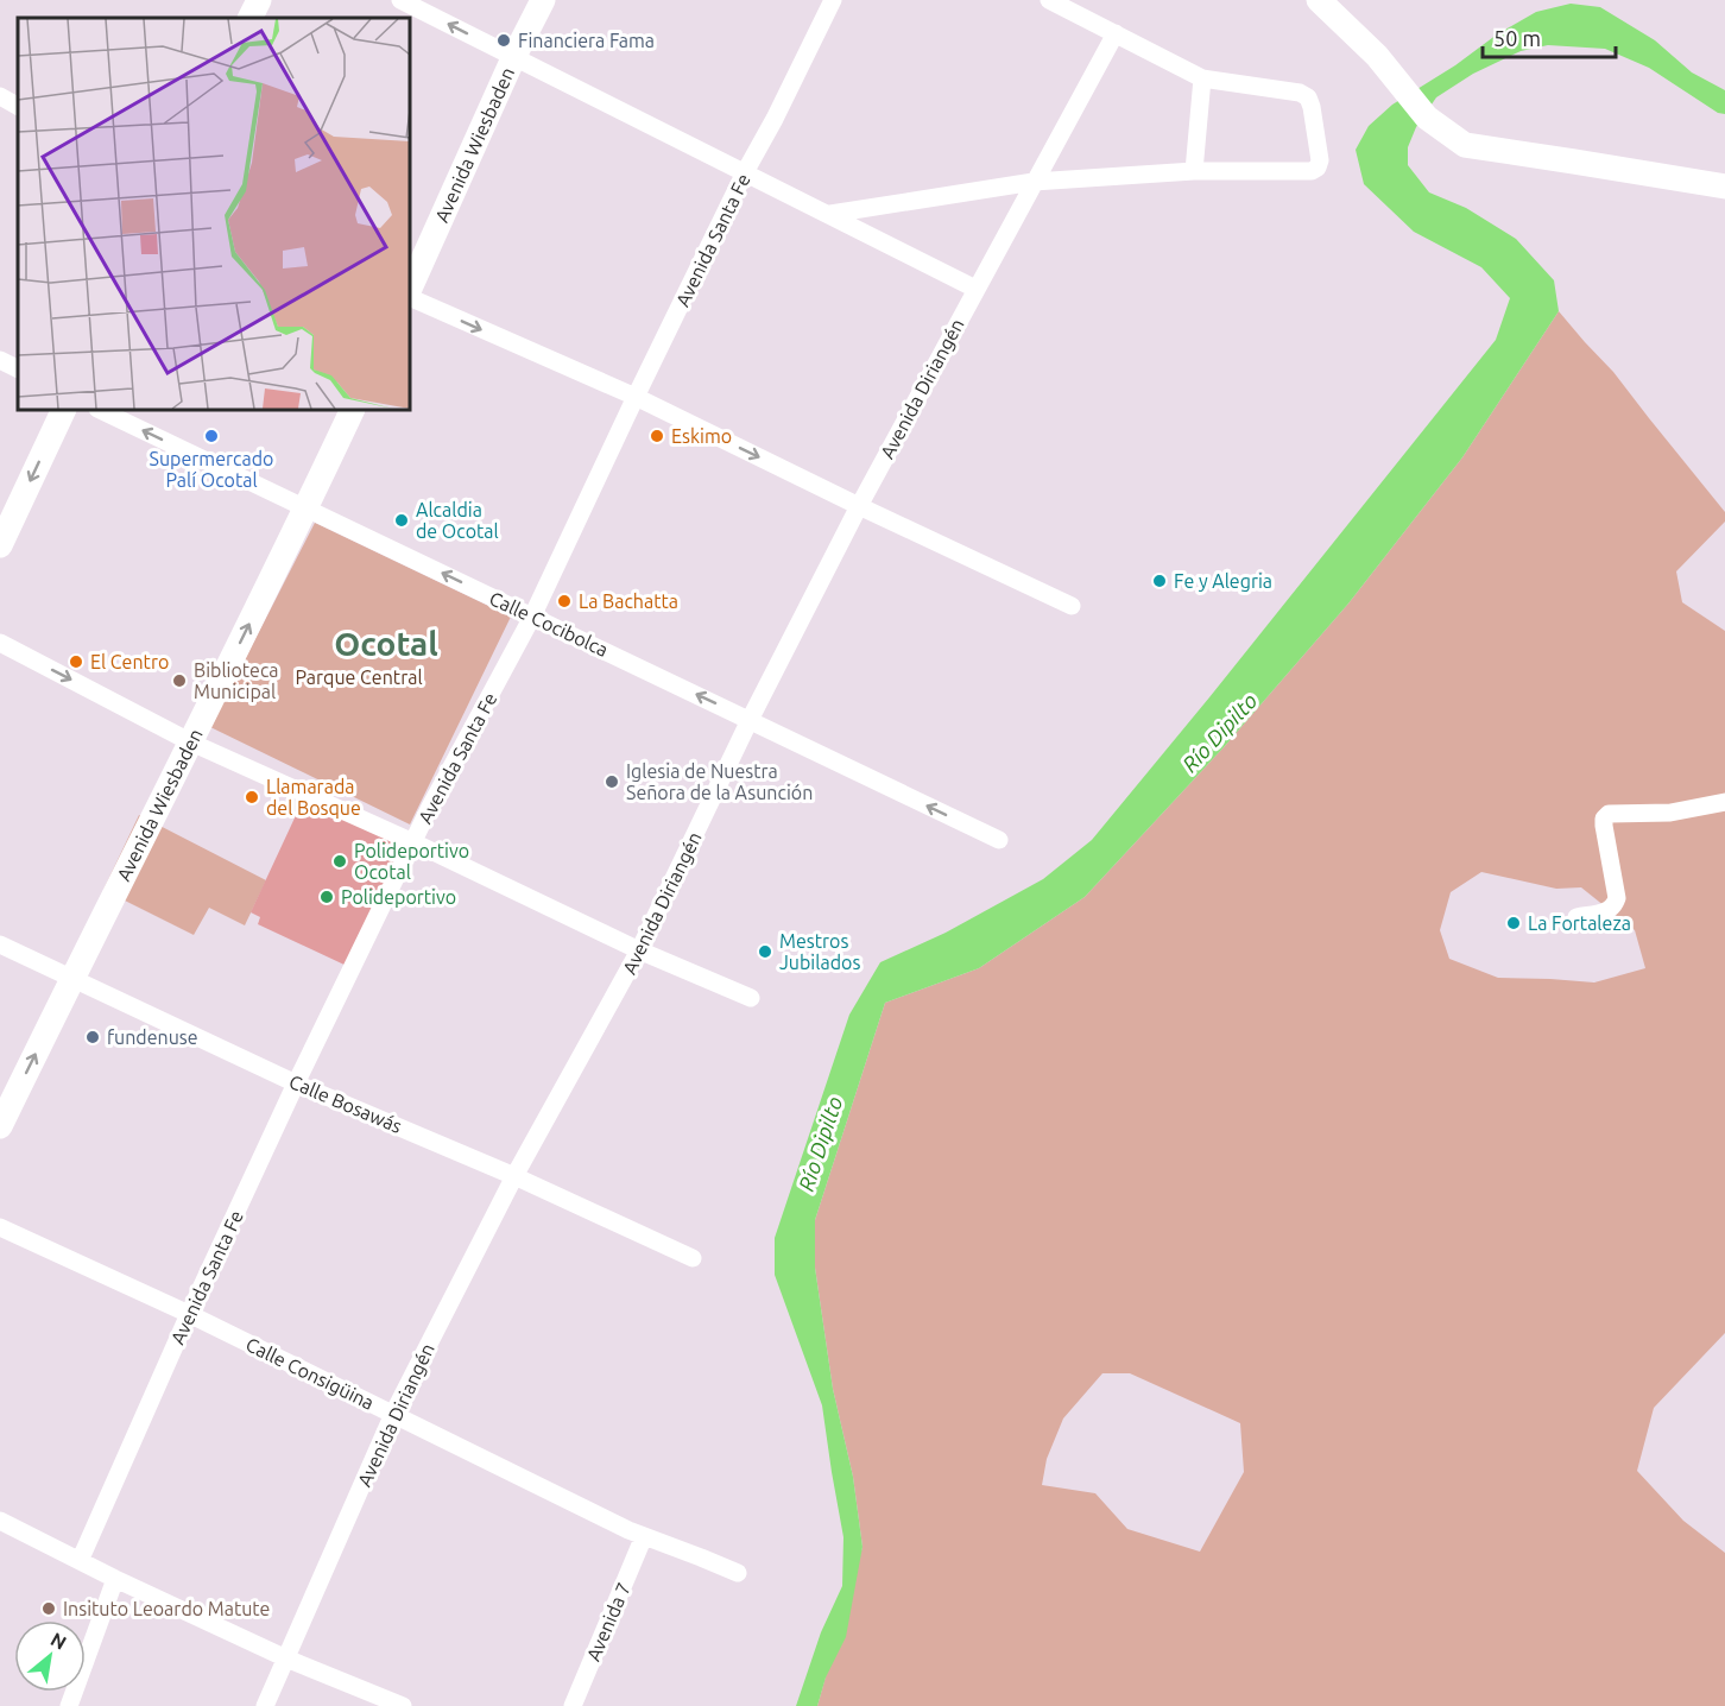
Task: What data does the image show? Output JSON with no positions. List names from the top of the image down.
{
  "streets": {
    "street": [
      "Avenida Wiesbaden",
      "Avenida Santa Fe",
      "Avenida Diriangén",
      "Calle Cocibolca",
      "Calle Bosawás",
      "Calle Consigüina",
      "Avenida 7"
    ]
  },
  "crossings": [
    ["Avenida Wiesbaden", "Calle Cocibolca"],
    ["Avenida Wiesbaden", "Calle Bosawás"],
    ["Avenida Santa Fe", "Calle Cocibolca"],
    ["Avenida Santa Fe", "Calle Bosawás"],
    ["Avenida Santa Fe", "Calle Consigüina"],
    ["Avenida Diriangén", "Calle Cocibolca"],
    ["Avenida Diriangén", "Calle Bosawás"],
    ["Avenida Diriangén", "Calle Consigüina"],
    ["Calle Consigüina", "Avenida 7"]
  ],
  "one_way": ["Avenida Wiesbaden", "Calle Cocibolca"],
  "districts": ["Ocotal"],
  "water": ["Río Dipilto"],
  "parks": ["Parque Central"],
  "places": [
    "Financiera Fama",
    "Supermercado Palí Ocotal",
    "Eskimo",
    "Alcaldia de Ocotal",
    "Fe y Alegria",
    "La Bachatta",
    "El Centro",
    "Biblioteca Municipal",
    "Iglesia de Nuestra Señora de la Asunción",
    "Llamarada del Bosque",
    "Polideportivo Ocotal",
    "Polideportivo",
    "La Fortaleza",
    "Mestros Jubilados",
    "fundenuse",
    "Insituto Leoardo Matute"
  ],
  "scale_bar": "50 m",
  "north": "top right"
}
